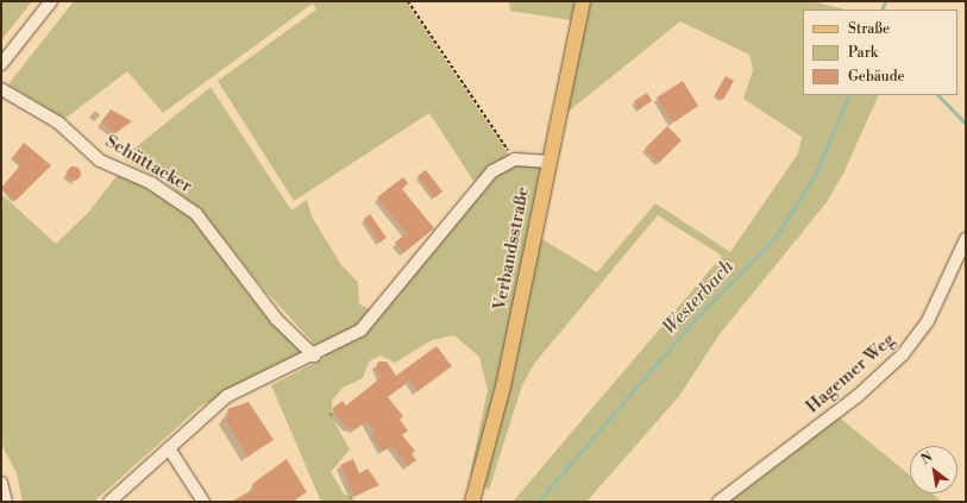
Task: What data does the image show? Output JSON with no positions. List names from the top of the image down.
{
  "streets": {
    "main road": ["Verbandsstraße"],
    "street": ["Schüttacker", "Hagemer Weg"]
  },
  "water": ["Westerbach"],
  "legend": ["Straße", "Park", "Gebäude"],
  "north": "top left"
}
